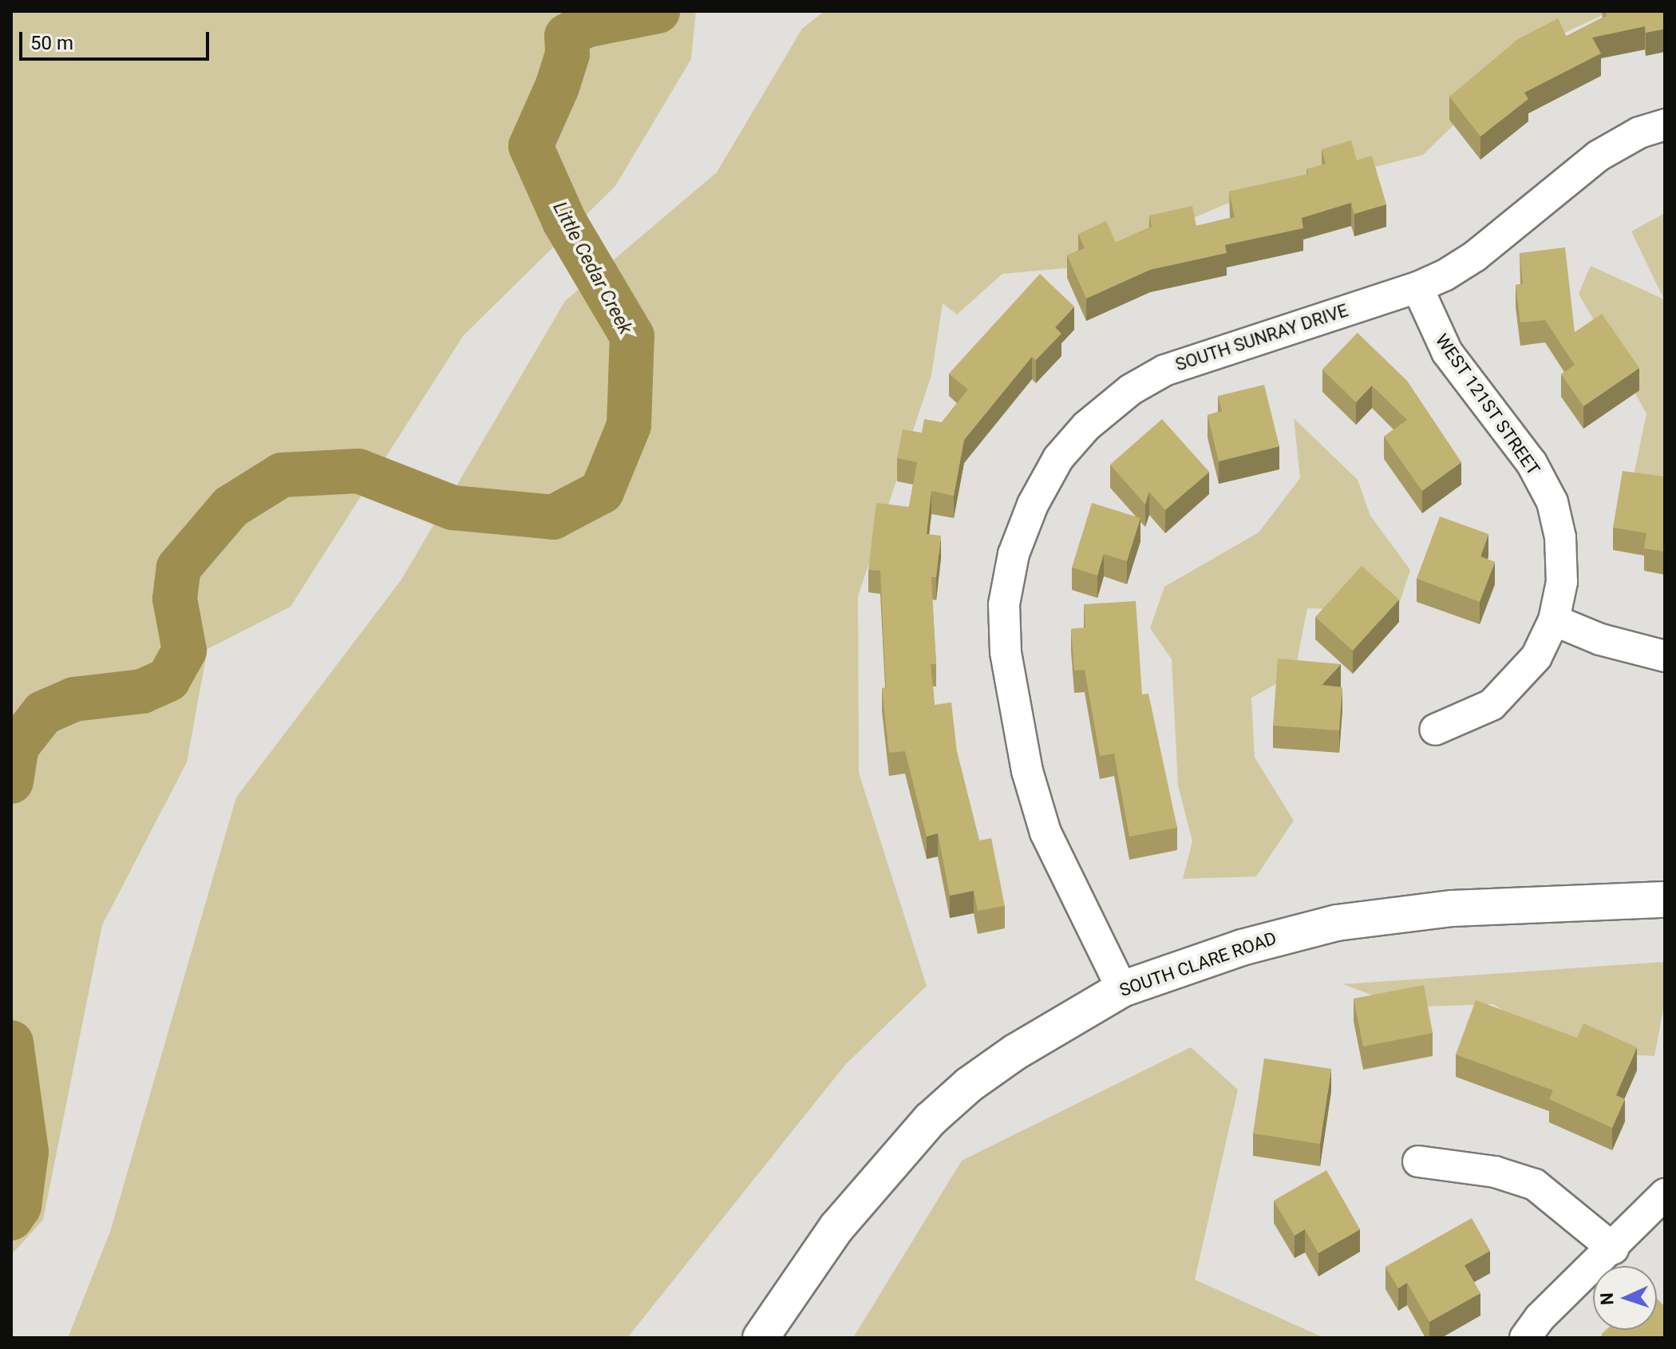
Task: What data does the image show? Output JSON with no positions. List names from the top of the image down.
{
  "streets": {
    "street": ["SOUTH SUNRAY DRIVE", "WEST 121ST STREET", "SOUTH CLARE ROAD"]
  },
  "crossings": [
    ["SOUTH SUNRAY DRIVE", "WEST 121ST STREET"],
    ["SOUTH SUNRAY DRIVE", "SOUTH CLARE ROAD"]
  ],
  "water": ["Little Cedar Creek"],
  "scale_bar": "50 m",
  "north": "left"
}
